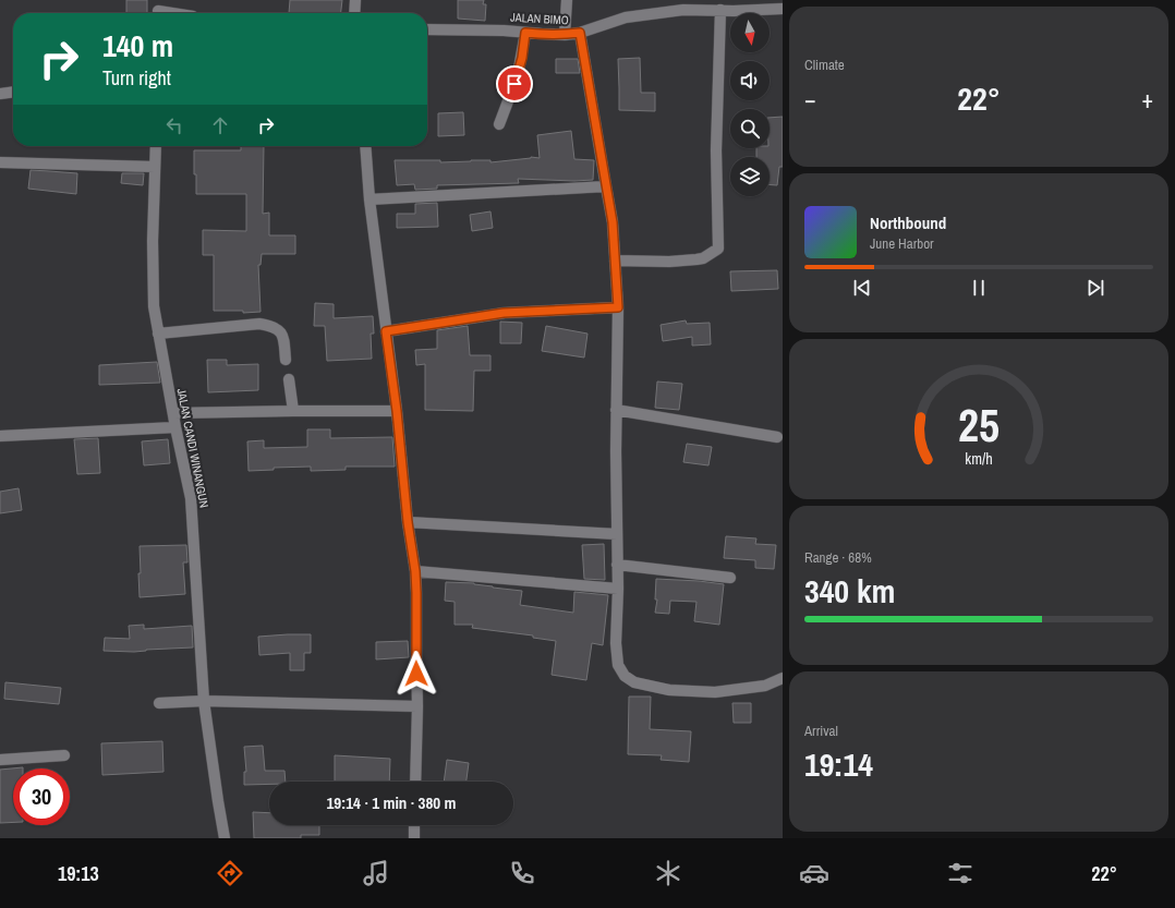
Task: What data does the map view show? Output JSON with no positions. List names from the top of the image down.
{
  "streets": {
    "street": ["JALAN BIMO", "JALAN CANDI WINANGUN"]
  },
  "north": "bottom",
  "page": {
    "tile": [
      "Climate",
      ["Range · 68%", "340 km"],
      ["Arrival", "19:14"]
    ],
    "turn": ["140 m", "Turn right"],
    "heat": ["−", "22°", "+"],
    "song": ["Northbound", "June Harbor"],
    "limit": "30",
    "trip": "19:14 · 1 min · 380 m",
    "tabs": ["19:13", "22°"],
    "gauge": ["25", "km/h"]
  }
}
